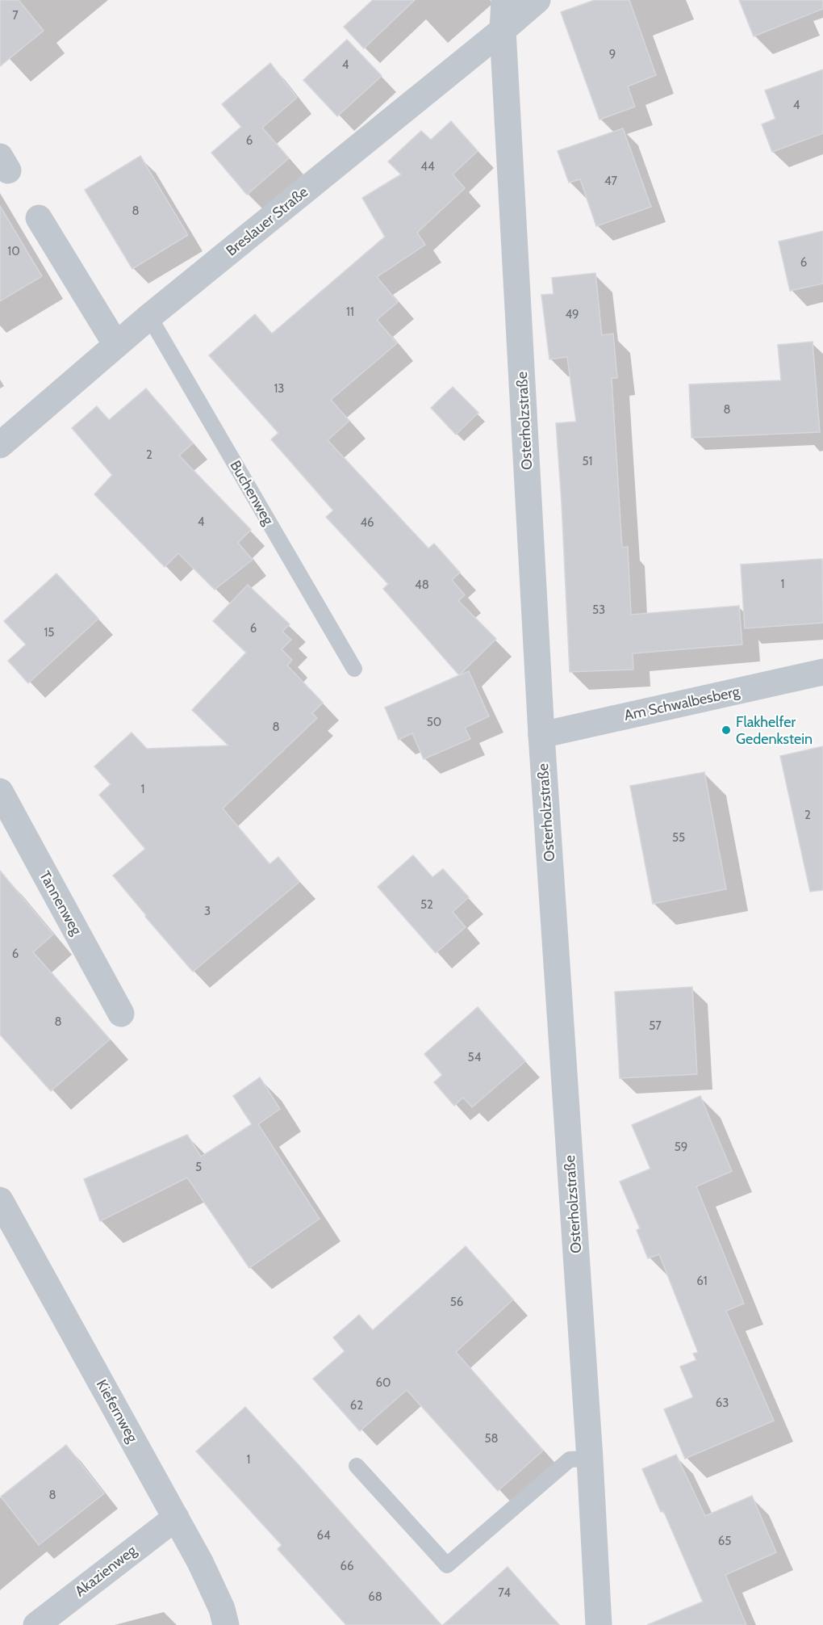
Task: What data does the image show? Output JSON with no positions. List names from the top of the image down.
{
  "streets": {
    "street": [
      "Breslauer Straße",
      "Osterholzstraße",
      "Am Schwalbesberg",
      "Tannenweg",
      "Kiefernweg",
      "Akazienweg"
    ],
    "lane": ["Buchenweg"]
  },
  "crossings": [
    ["Breslauer Straße", "Osterholzstraße"],
    ["Breslauer Straße", "Buchenweg"],
    ["Osterholzstraße", "Am Schwalbesberg"],
    ["Kiefernweg", "Akazienweg"]
  ],
  "places": ["Flakhelfer Gedenkstein"],
  "house_numbers": [
    "7",
    "9",
    "4",
    "4",
    "6",
    "44",
    "47",
    "8",
    "10",
    "6",
    "11",
    "49",
    "13",
    "8",
    "2",
    "51",
    "4",
    "46",
    "1",
    "48",
    "53",
    "6",
    "15",
    "50",
    "8",
    "1",
    "2",
    "55",
    "52",
    "3",
    "6",
    "8",
    "57",
    "54",
    "59",
    "5",
    "61",
    "56",
    "60",
    "63",
    "62",
    "58",
    "1",
    "8",
    "64",
    "65",
    "66",
    "74",
    "68"
  ]
}
